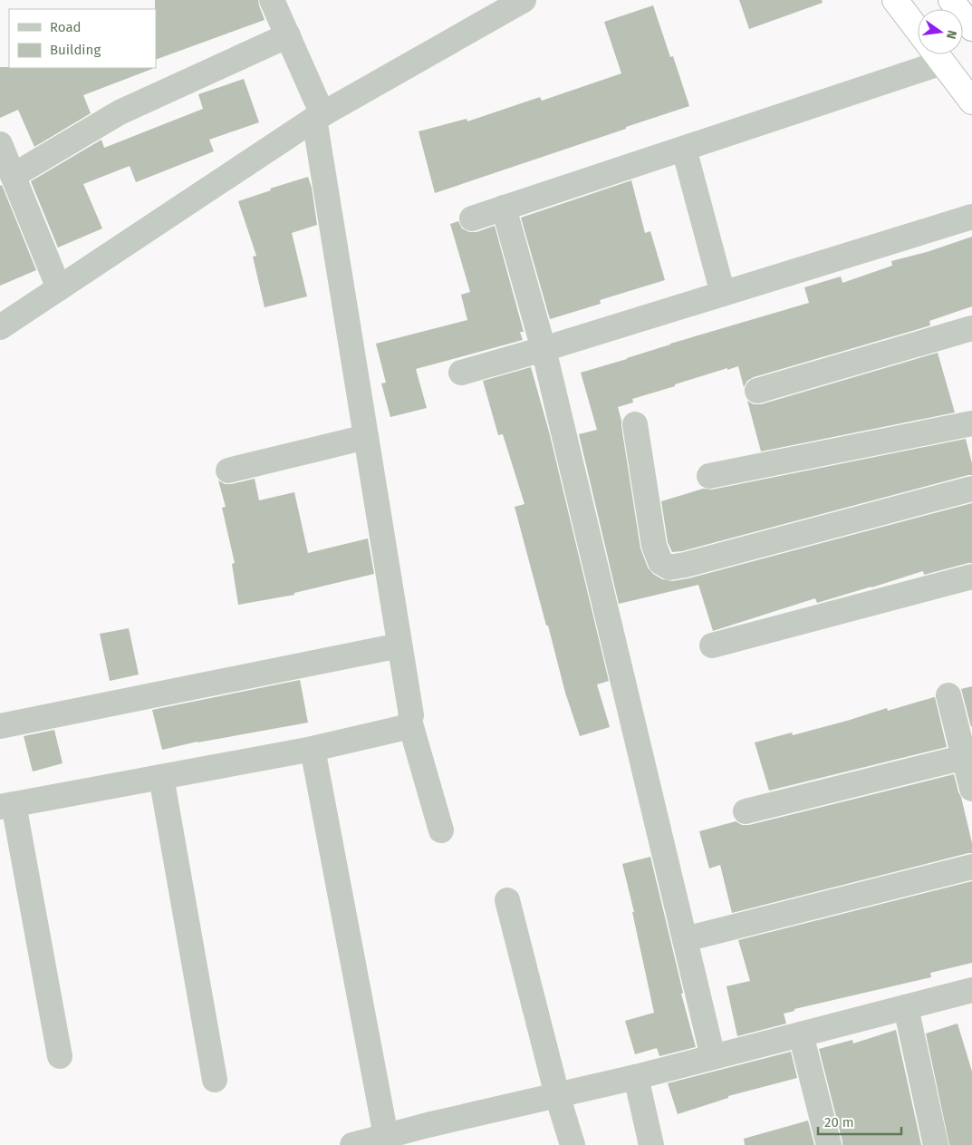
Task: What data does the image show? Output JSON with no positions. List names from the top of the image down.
{
  "legend": ["Road", "Building"],
  "scale_bar": "20 m",
  "north": "right"
}
